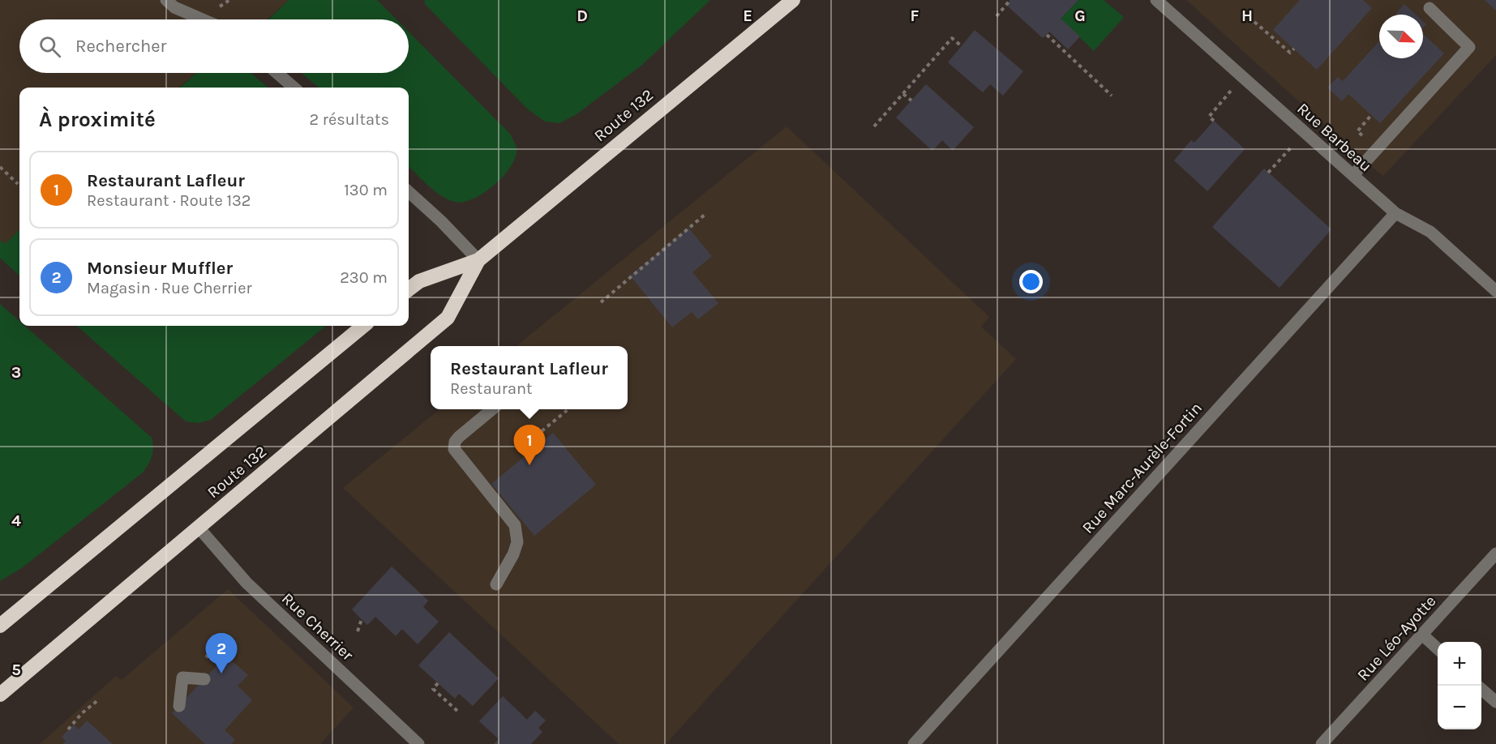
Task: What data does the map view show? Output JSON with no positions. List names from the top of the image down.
{
  "streets": {
    "highway": ["Route 132"],
    "street": [
      "Rue Barbeau",
      "Rue Marc-Aurèle-Fortin",
      "Rue Cherrier",
      "Rue Léo-Ayotte"
    ]
  },
  "crossings": [
    ["Route 132", "Rue Cherrier"],
    ["Rue Barbeau", "Rue Marc-Aurèle-Fortin"]
  ],
  "north": "bottom right",
  "page": {
    "search": "Rechercher",
    "heading": ["À proximité", "2 résultats"],
    "list": [
      {
        "mark": "1",
        "name": "Restaurant Lafleur",
        "note": "Restaurant · Route 132",
        "value": "130 m"
      },
      {
        "mark": "2",
        "name": "Monsieur Muffler",
        "note": "Magasin · Rue Cherrier",
        "value": "230 m"
      }
    ],
    "popup": ["Restaurant Lafleur", "Restaurant"],
    "pins": ["1", "2"],
    "map_buttons": ["+", "−"]
  },
  "grid": {
    "columns": [
      "D",
      "E",
      "F",
      "G",
      "H"
    ],
    "rows": ["3", "4", "5"]
  }
}
